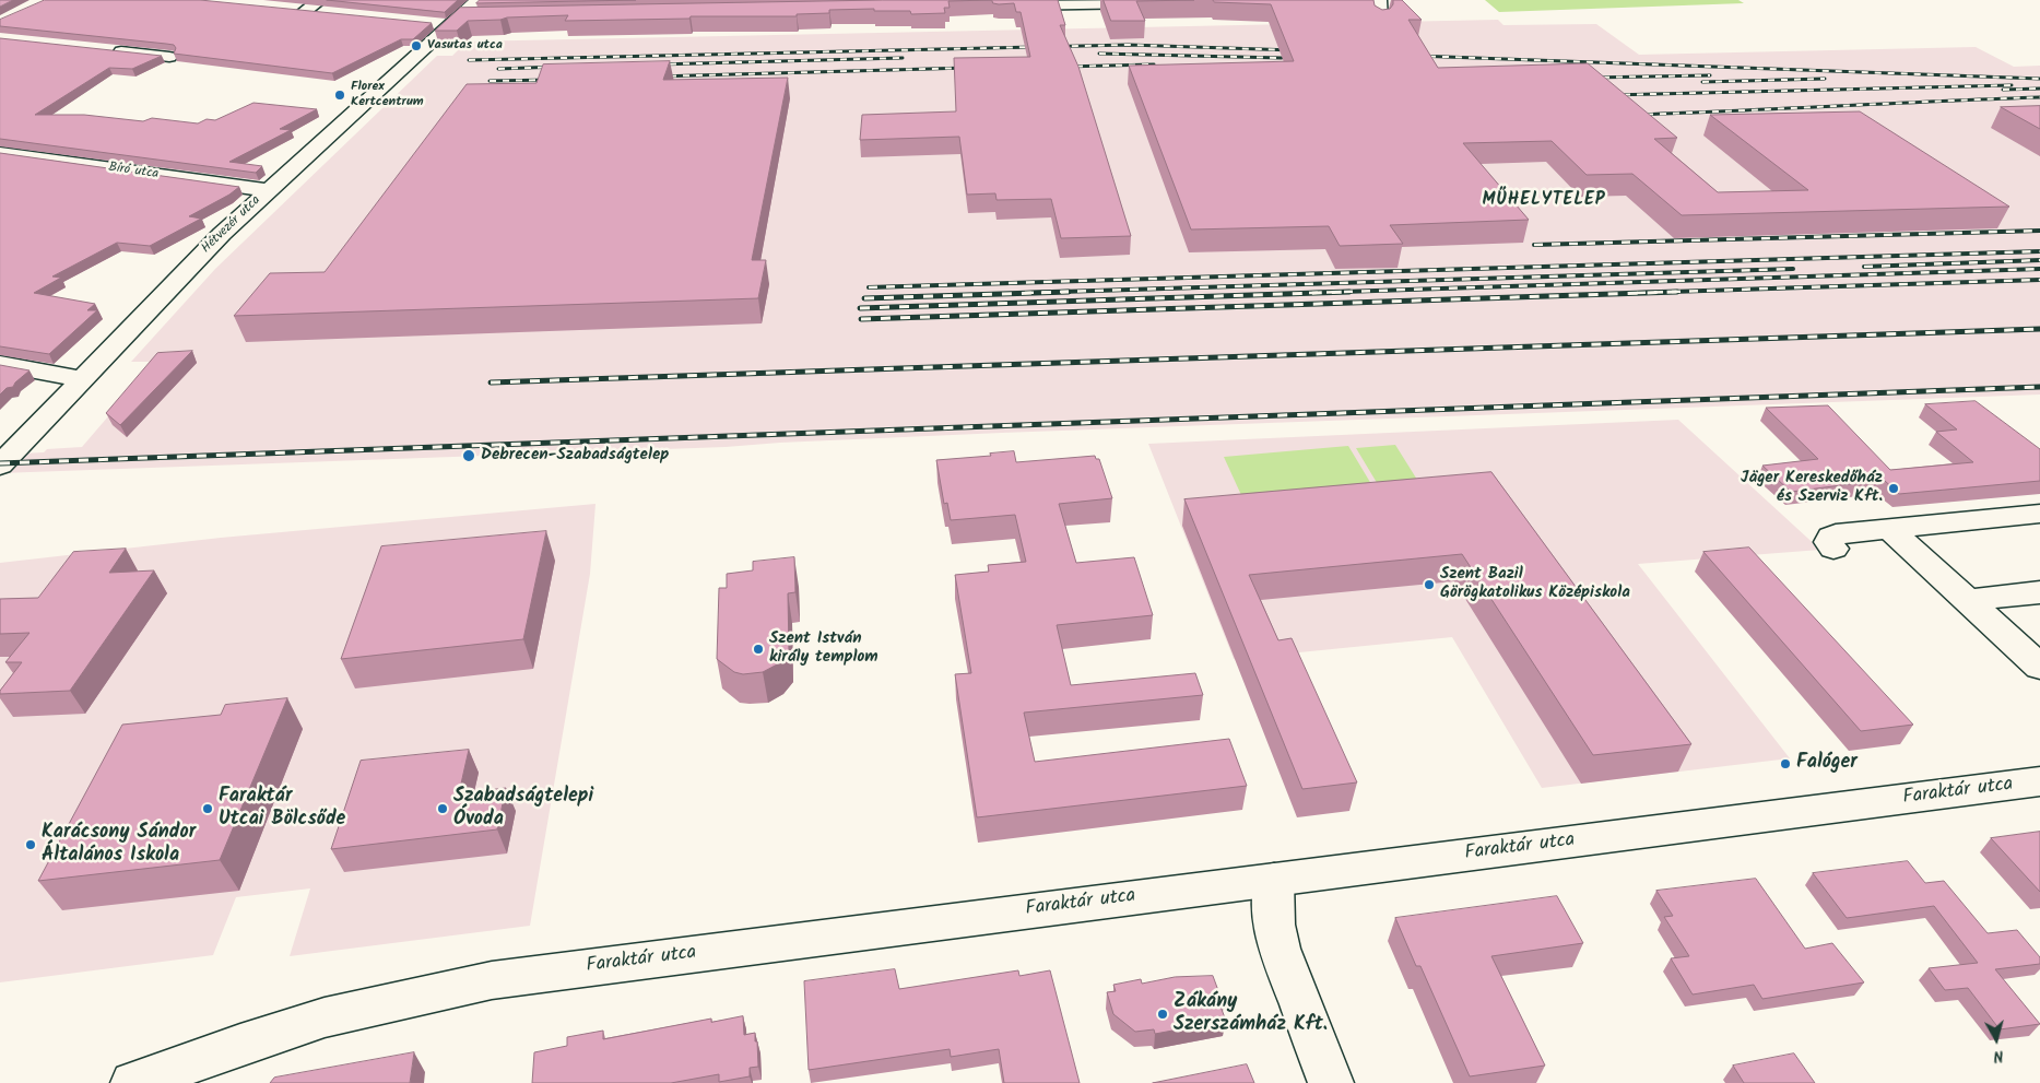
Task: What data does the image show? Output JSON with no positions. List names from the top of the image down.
{
  "streets": {
    "street": ["Bíró utca", "Hétvezér utca", "Faraktár utca"]
  },
  "crossings": [
    ["Bíró utca", "Hétvezér utca"]
  ],
  "districts": ["MŰHELYTELEP"],
  "places": [
    "Vasutas utca",
    "Florex Kertcentrum",
    "Debrecen-Szabadságtelep",
    "Jäger Kereskedőház és Szerviz Kft.",
    "Szent Bazil Görögkatolikus Középiskola",
    "Szent István király templom",
    "Falóger",
    "Faraktár Utcai Bölcsőde",
    "Szabadságtelepi Óvoda",
    "Karácsony Sándor Általános Iskola",
    "Zákány Szerszámház Kft."
  ],
  "north": "bottom"
}
